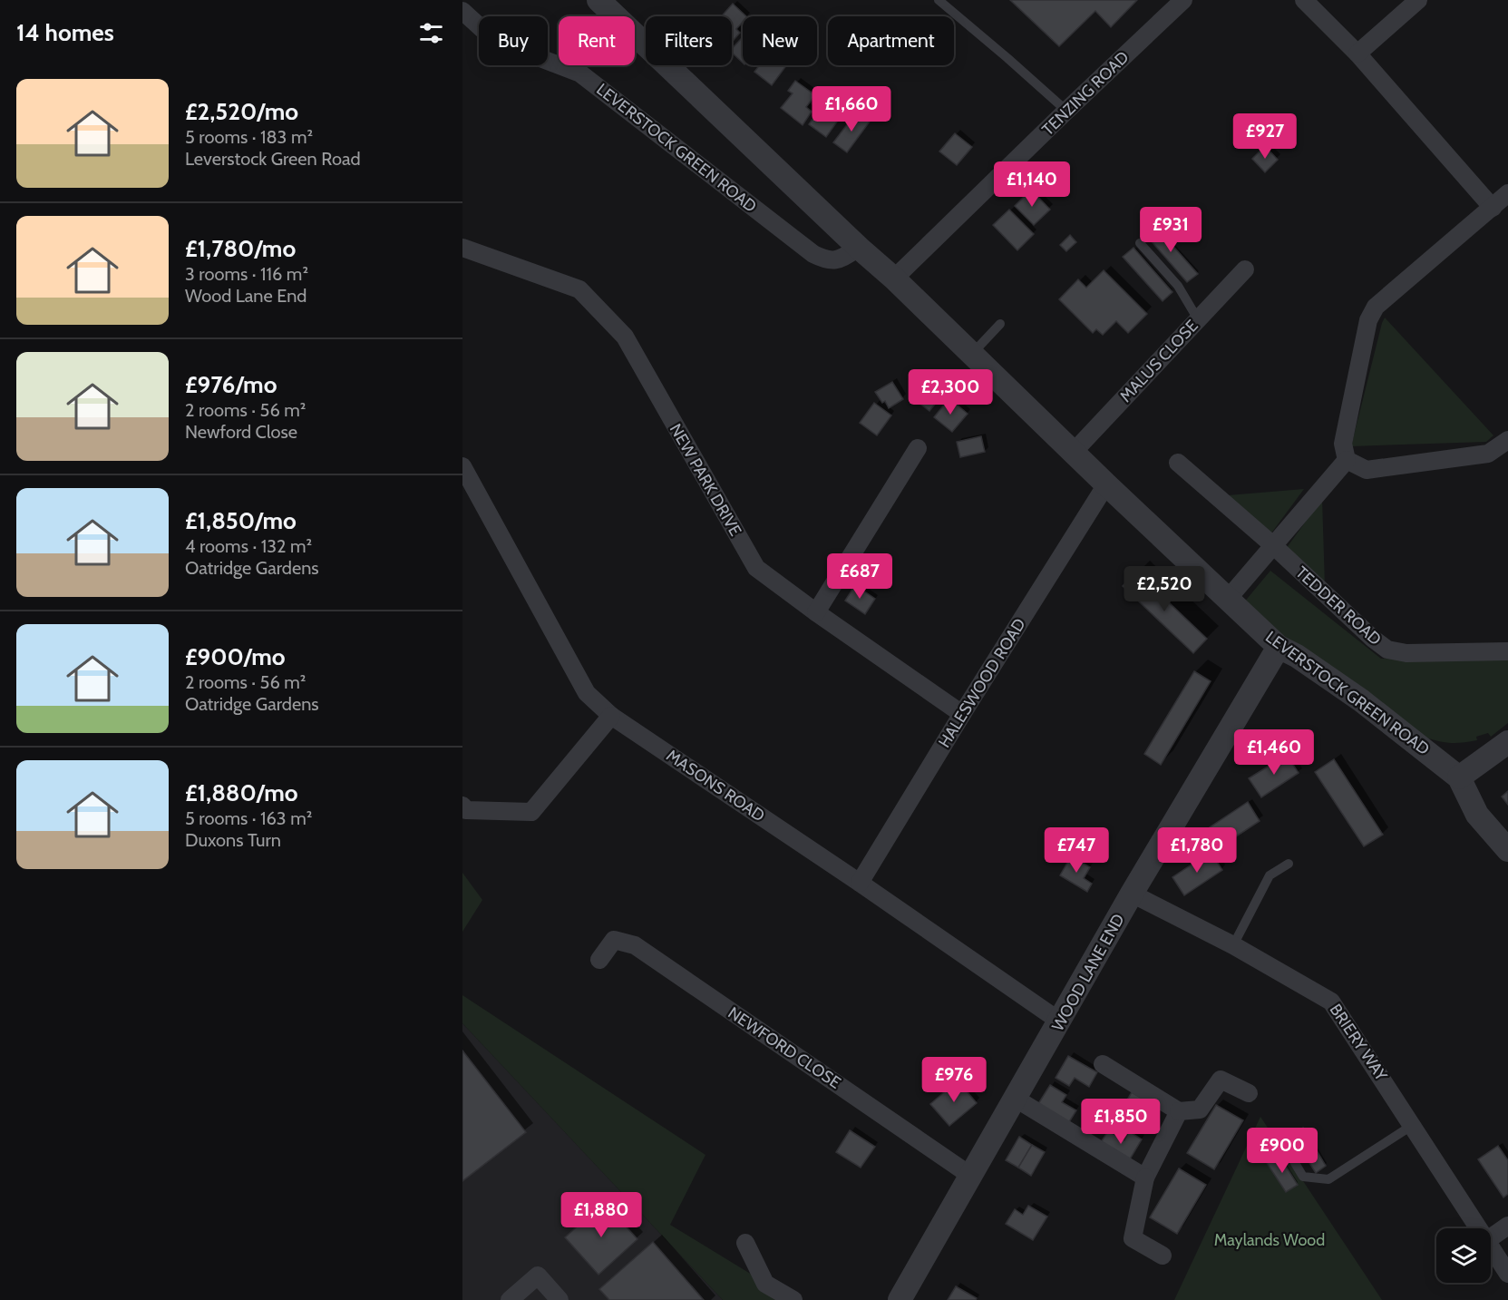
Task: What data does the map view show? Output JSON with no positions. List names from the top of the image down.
{
  "streets": {
    "street": [
      "TENZING ROAD",
      "LEVERSTOCK GREEN ROAD",
      "MALUS CLOSE",
      "NEW PARK DRIVE",
      "TEDDER ROAD",
      "HALESWOOD ROAD",
      "MASONS ROAD",
      "WOOD LANE END",
      "BRIERY WAY",
      "NEWFORD CLOSE"
    ]
  },
  "crossings": [
    ["TENZING ROAD", "LEVERSTOCK GREEN ROAD"],
    ["LEVERSTOCK GREEN ROAD", "MALUS CLOSE"],
    ["LEVERSTOCK GREEN ROAD", "HALESWOOD ROAD"],
    ["LEVERSTOCK GREEN ROAD", "WOOD LANE END"],
    ["NEW PARK DRIVE", "HALESWOOD ROAD"],
    ["HALESWOOD ROAD", "MASONS ROAD"],
    ["MASONS ROAD", "WOOD LANE END"],
    ["WOOD LANE END", "BRIERY WAY"],
    ["WOOD LANE END", "NEWFORD CLOSE"]
  ],
  "parks": ["Maylands Wood"],
  "page": {
    "heading": "14 homes",
    "chip": [
      "Buy",
      "Rent",
      "Filters",
      "New",
      "Apartment"
    ],
    "list": [
      {
        "name": "£2,520/mo",
        "note": "5 rooms · 183 m² · Leverstock Green Road"
      },
      {
        "name": "£1,780/mo",
        "note": "3 rooms · 116 m² · Wood Lane End"
      },
      {
        "name": "£976/mo",
        "note": "2 rooms · 56 m² · Newford Close"
      },
      {
        "name": "£1,850/mo",
        "note": "4 rooms · 132 m² · Oatridge Gardens"
      },
      {
        "name": "£900/mo",
        "note": "2 rooms · 56 m² · Oatridge Gardens"
      },
      {
        "name": "£1,880/mo",
        "note": "5 rooms · 163 m² · Duxons Turn"
      }
    ],
    "price": [
      "£1,660",
      "£927",
      "£1,140",
      "£931",
      "£2,300",
      "£687",
      "£2,520",
      "£1,460",
      "£747",
      "£1,780",
      "£976",
      "£1,850",
      "£900",
      "£1,880"
    ]
  }
}
